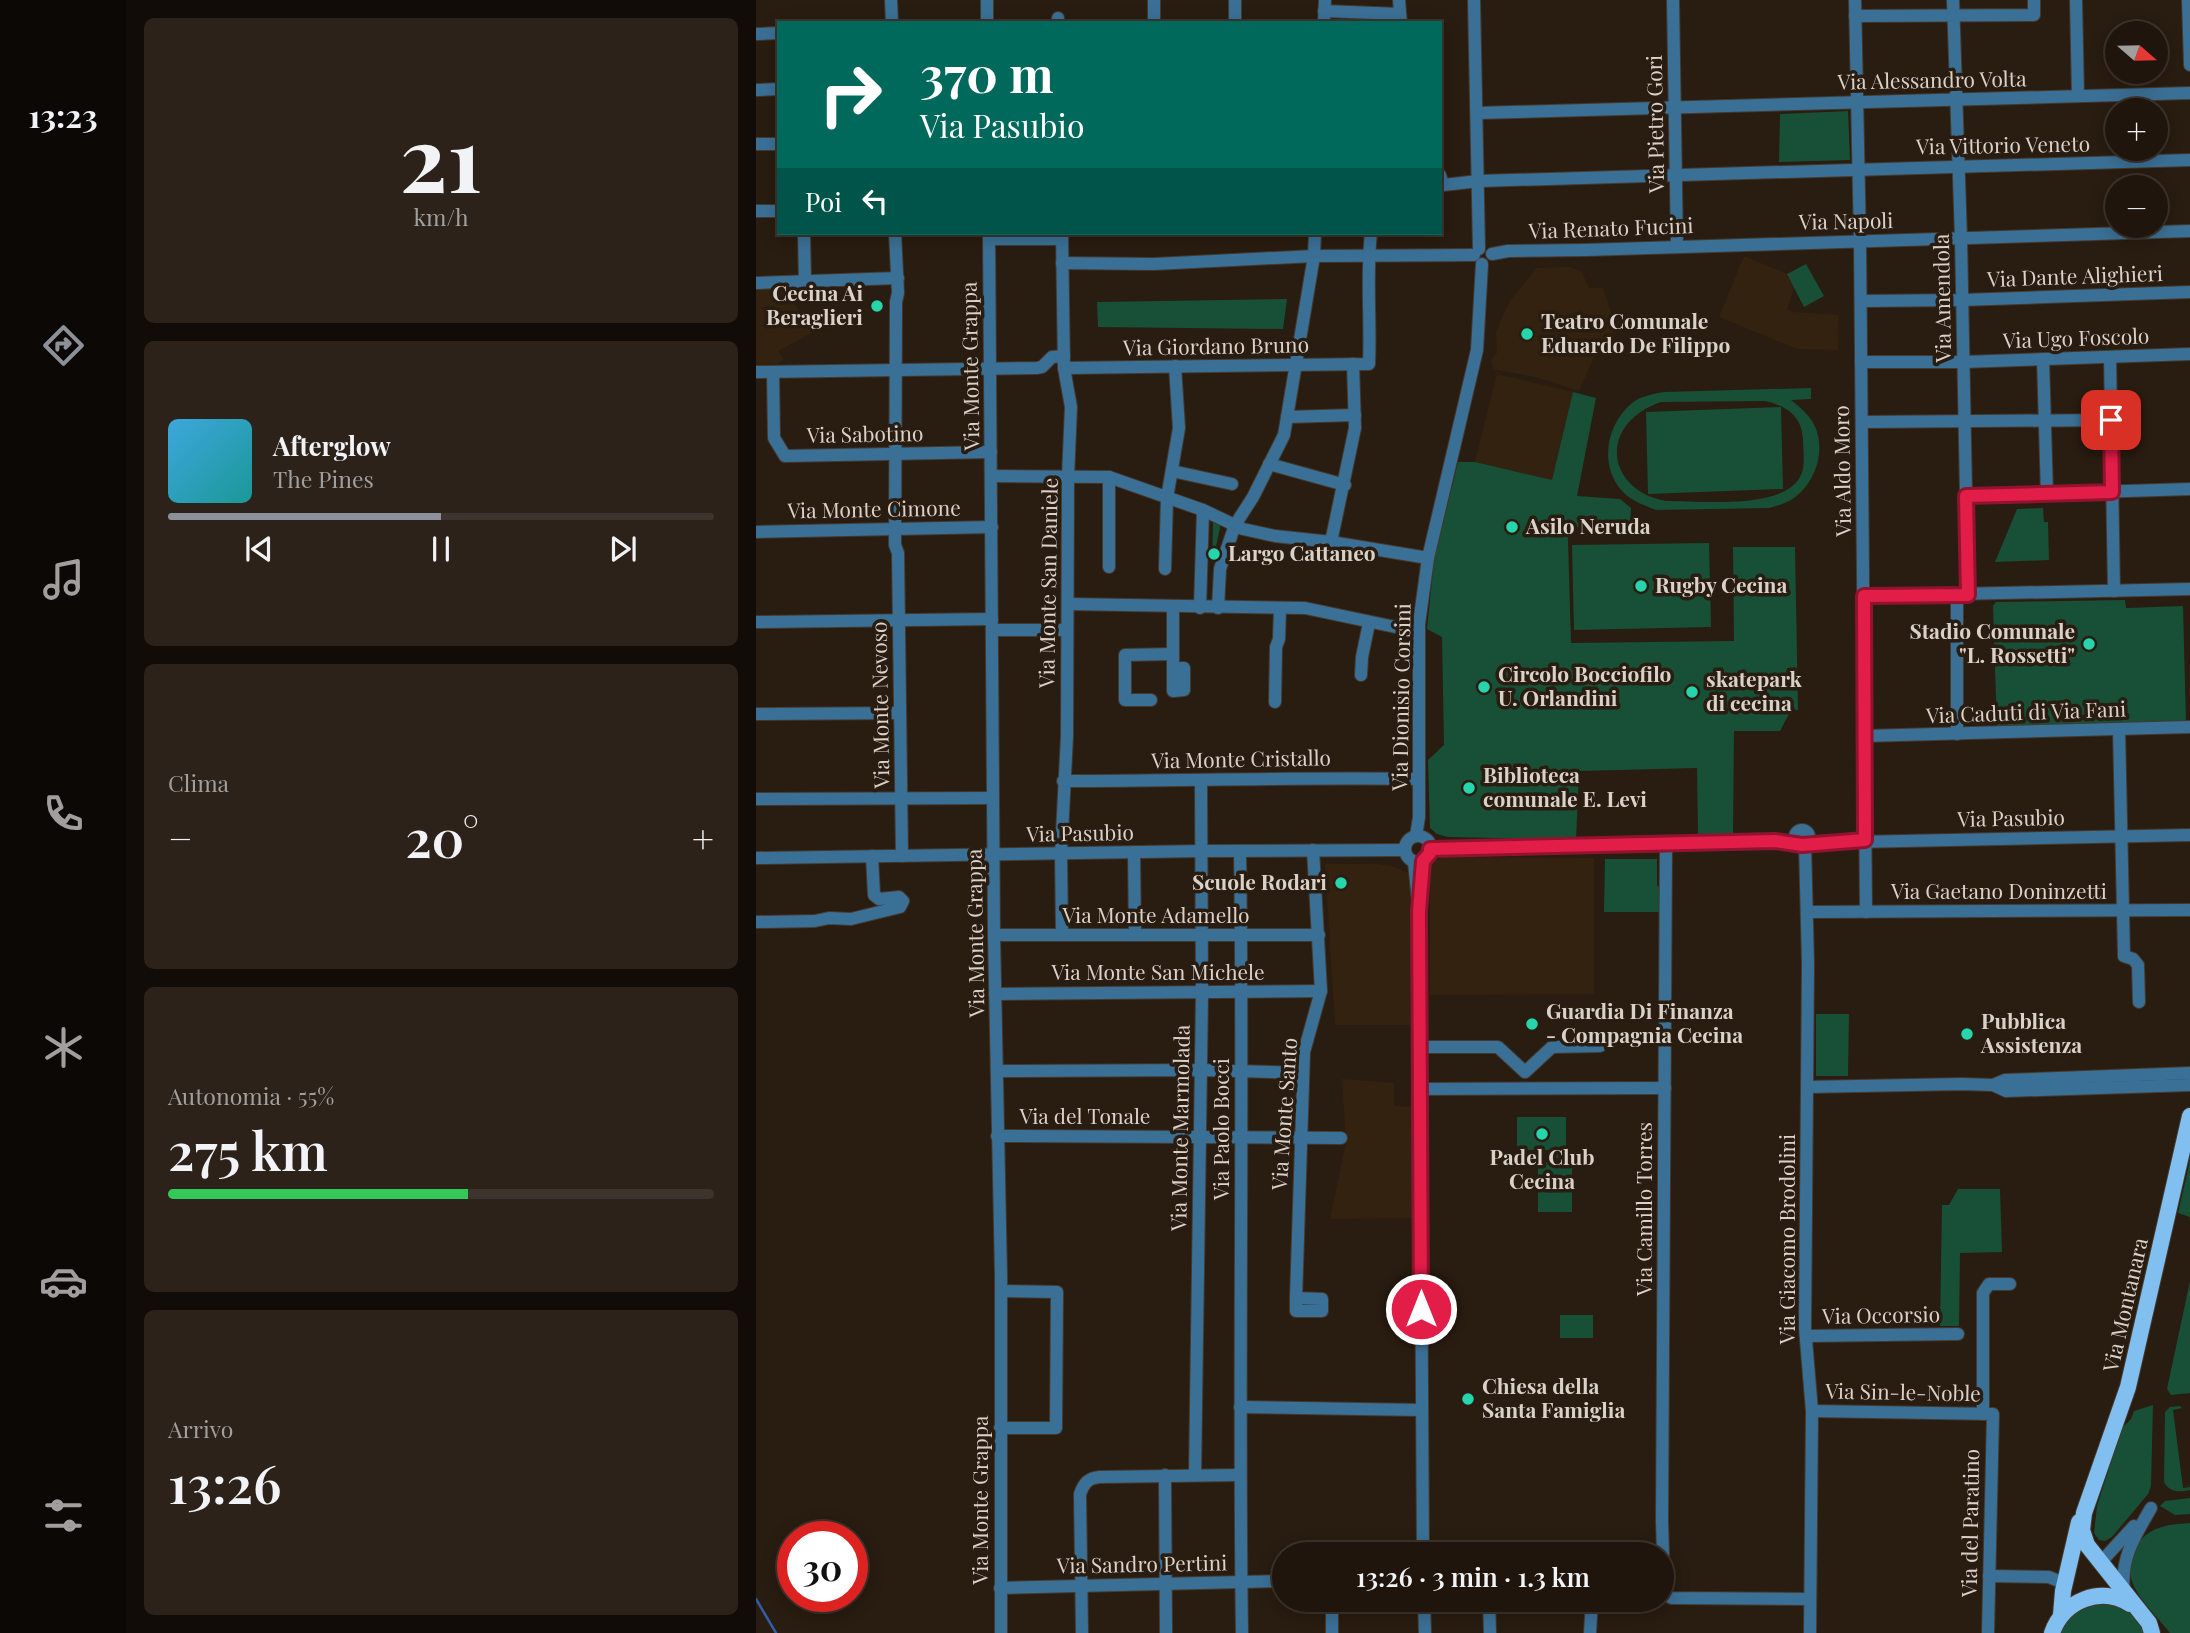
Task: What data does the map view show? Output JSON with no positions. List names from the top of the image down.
{
  "streets": {
    "main road": ["Via Montanara"],
    "street": [
      "Via Alessandro Volta",
      "Via Pietro Gori",
      "Via Vittorio Veneto",
      "Via Napoli",
      "Via Renato Fucini",
      "Via Dante Alighieri",
      "Via Amendola",
      "Via Ugo Foscolo",
      "Via Giordano Bruno",
      "Via Monte Grappa",
      "Via Sabotino",
      "Via Aldo Moro",
      "Via Monte Cimone",
      "Via Monte San Daniele",
      "Via Dionisio Corsini",
      "Via Monte Nevoso",
      "Via Caduti di Via Fani",
      "Via Monte Cristallo",
      "Via Pasubio",
      "Via Gaetano Doninzetti",
      "Via Monte Adamello",
      "Via Monte San Michele",
      "Via Monte Santo",
      "Via del Tonale",
      "Via Monte Marmolada",
      "Via Paolo Bocci",
      "Via Camillo Torres",
      "Via Giacomo Brodolini",
      "Via Occorsio",
      "Via Sin-le-Noble",
      "Via del Paratino",
      "Via Sandro Pertini"
    ]
  },
  "crossings": [
    ["Via Alessandro Volta", "Via Pietro Gori"],
    ["Via Alessandro Volta", "Via Amendola"],
    ["Via Alessandro Volta", "Via Aldo Moro"],
    ["Via Alessandro Volta", "Via Dionisio Corsini"],
    ["Via Pietro Gori", "Via Vittorio Veneto"],
    ["Via Pietro Gori", "Via Renato Fucini"],
    ["Via Vittorio Veneto", "Via Amendola"],
    ["Via Vittorio Veneto", "Via Aldo Moro"],
    ["Via Vittorio Veneto", "Via Dionisio Corsini"],
    ["Via Napoli", "Via Renato Fucini"],
    ["Via Napoli", "Via Amendola"],
    ["Via Napoli", "Via Aldo Moro"],
    ["Via Renato Fucini", "Via Giordano Bruno"],
    ["Via Renato Fucini", "Via Monte San Daniele"],
    ["Via Renato Fucini", "Via Dionisio Corsini"],
    ["Via Dante Alighieri", "Via Amendola"],
    ["Via Dante Alighieri", "Via Aldo Moro"],
    ["Via Amendola", "Via Ugo Foscolo"],
    ["Via Amendola", "Via Caduti di Via Fani"],
    ["Via Ugo Foscolo", "Via Aldo Moro"],
    ["Via Giordano Bruno", "Via Monte San Daniele"],
    ["Via Monte Grappa", "Via Sabotino"],
    ["Via Monte Grappa", "Via Monte Cimone"],
    ["Via Monte Grappa", "Via Pasubio"],
    ["Via Monte Grappa", "Via Monte Adamello"],
    ["Via Monte Grappa", "Via Monte San Michele"],
    ["Via Monte Grappa", "Via del Tonale"],
    ["Via Monte Grappa", "Via Sandro Pertini"],
    ["Via Sabotino", "Via Monte Nevoso"],
    ["Via Aldo Moro", "Via Caduti di Via Fani"],
    ["Via Aldo Moro", "Via Pasubio"],
    ["Via Aldo Moro", "Via Gaetano Doninzetti"],
    ["Via Monte Cimone", "Via Monte Nevoso"],
    ["Via Monte San Daniele", "Via Monte Cristallo"],
    ["Via Monte San Daniele", "Via Pasubio"],
    ["Via Monte San Daniele", "Via Monte Adamello"],
    ["Via Dionisio Corsini", "Via Monte Cristallo"],
    ["Via Dionisio Corsini", "Via Pasubio"],
    ["Via Monte Nevoso", "Via Pasubio"],
    ["Via Monte Cristallo", "Via Monte Marmolada"],
    ["Via Pasubio", "Via Monte Santo"],
    ["Via Pasubio", "Via Monte Marmolada"],
    ["Via Pasubio", "Via Paolo Bocci"],
    ["Via Pasubio", "Via Camillo Torres"],
    ["Via Pasubio", "Via Giacomo Brodolini"],
    ["Via Gaetano Doninzetti", "Via Giacomo Brodolini"],
    ["Via Monte Adamello", "Via Monte Santo"],
    ["Via Monte Adamello", "Via Monte Marmolada"],
    ["Via Monte Adamello", "Via Paolo Bocci"],
    ["Via Monte San Michele", "Via Monte Santo"],
    ["Via Monte San Michele", "Via Monte Marmolada"],
    ["Via Monte San Michele", "Via Paolo Bocci"],
    ["Via Monte Santo", "Via del Tonale"],
    ["Via del Tonale", "Via Monte Marmolada"],
    ["Via del Tonale", "Via Paolo Bocci"],
    ["Via Paolo Bocci", "Via Sandro Pertini"],
    ["Via Giacomo Brodolini", "Via Occorsio"],
    ["Via Giacomo Brodolini", "Via Sin-le-Noble"],
    ["Via Sin-le-Noble", "Via del Paratino"]
  ],
  "places": [
    "Cecina Ai Beraglieri",
    "Teatro Comunale Eduardo De Filippo",
    "Asilo Neruda",
    "Largo Cattaneo",
    "Rugby Cecina",
    "Stadio Comunale \"L. Rossetti\"",
    "Circolo Bocciofilo U. Orlandini",
    "skatepark di cecina",
    "Biblioteca comunale E. Levi",
    "Scuole Rodari",
    "Guardia Di Finanza - Compagnia Cecina",
    "Pubblica Assistenza",
    "Padel Club Cecina",
    "Chiesa della Santa Famiglia"
  ],
  "north": "right",
  "page": {
    "tabs": "13:23",
    "tile": [
      ["21", "km/h"],
      "Clima",
      ["Autonomia · 55%", "275 km"],
      ["Arrivo", "13:26"]
    ],
    "map_buttons": ["+", "−"],
    "turn": ["370 m", "Via Pasubio"],
    "then": "Poi",
    "song": ["Afterglow", "The Pines"],
    "heat": ["−", "20°", "+"],
    "limit": "30",
    "trip": "13:26 · 3 min · 1.3 km"
  }
}
